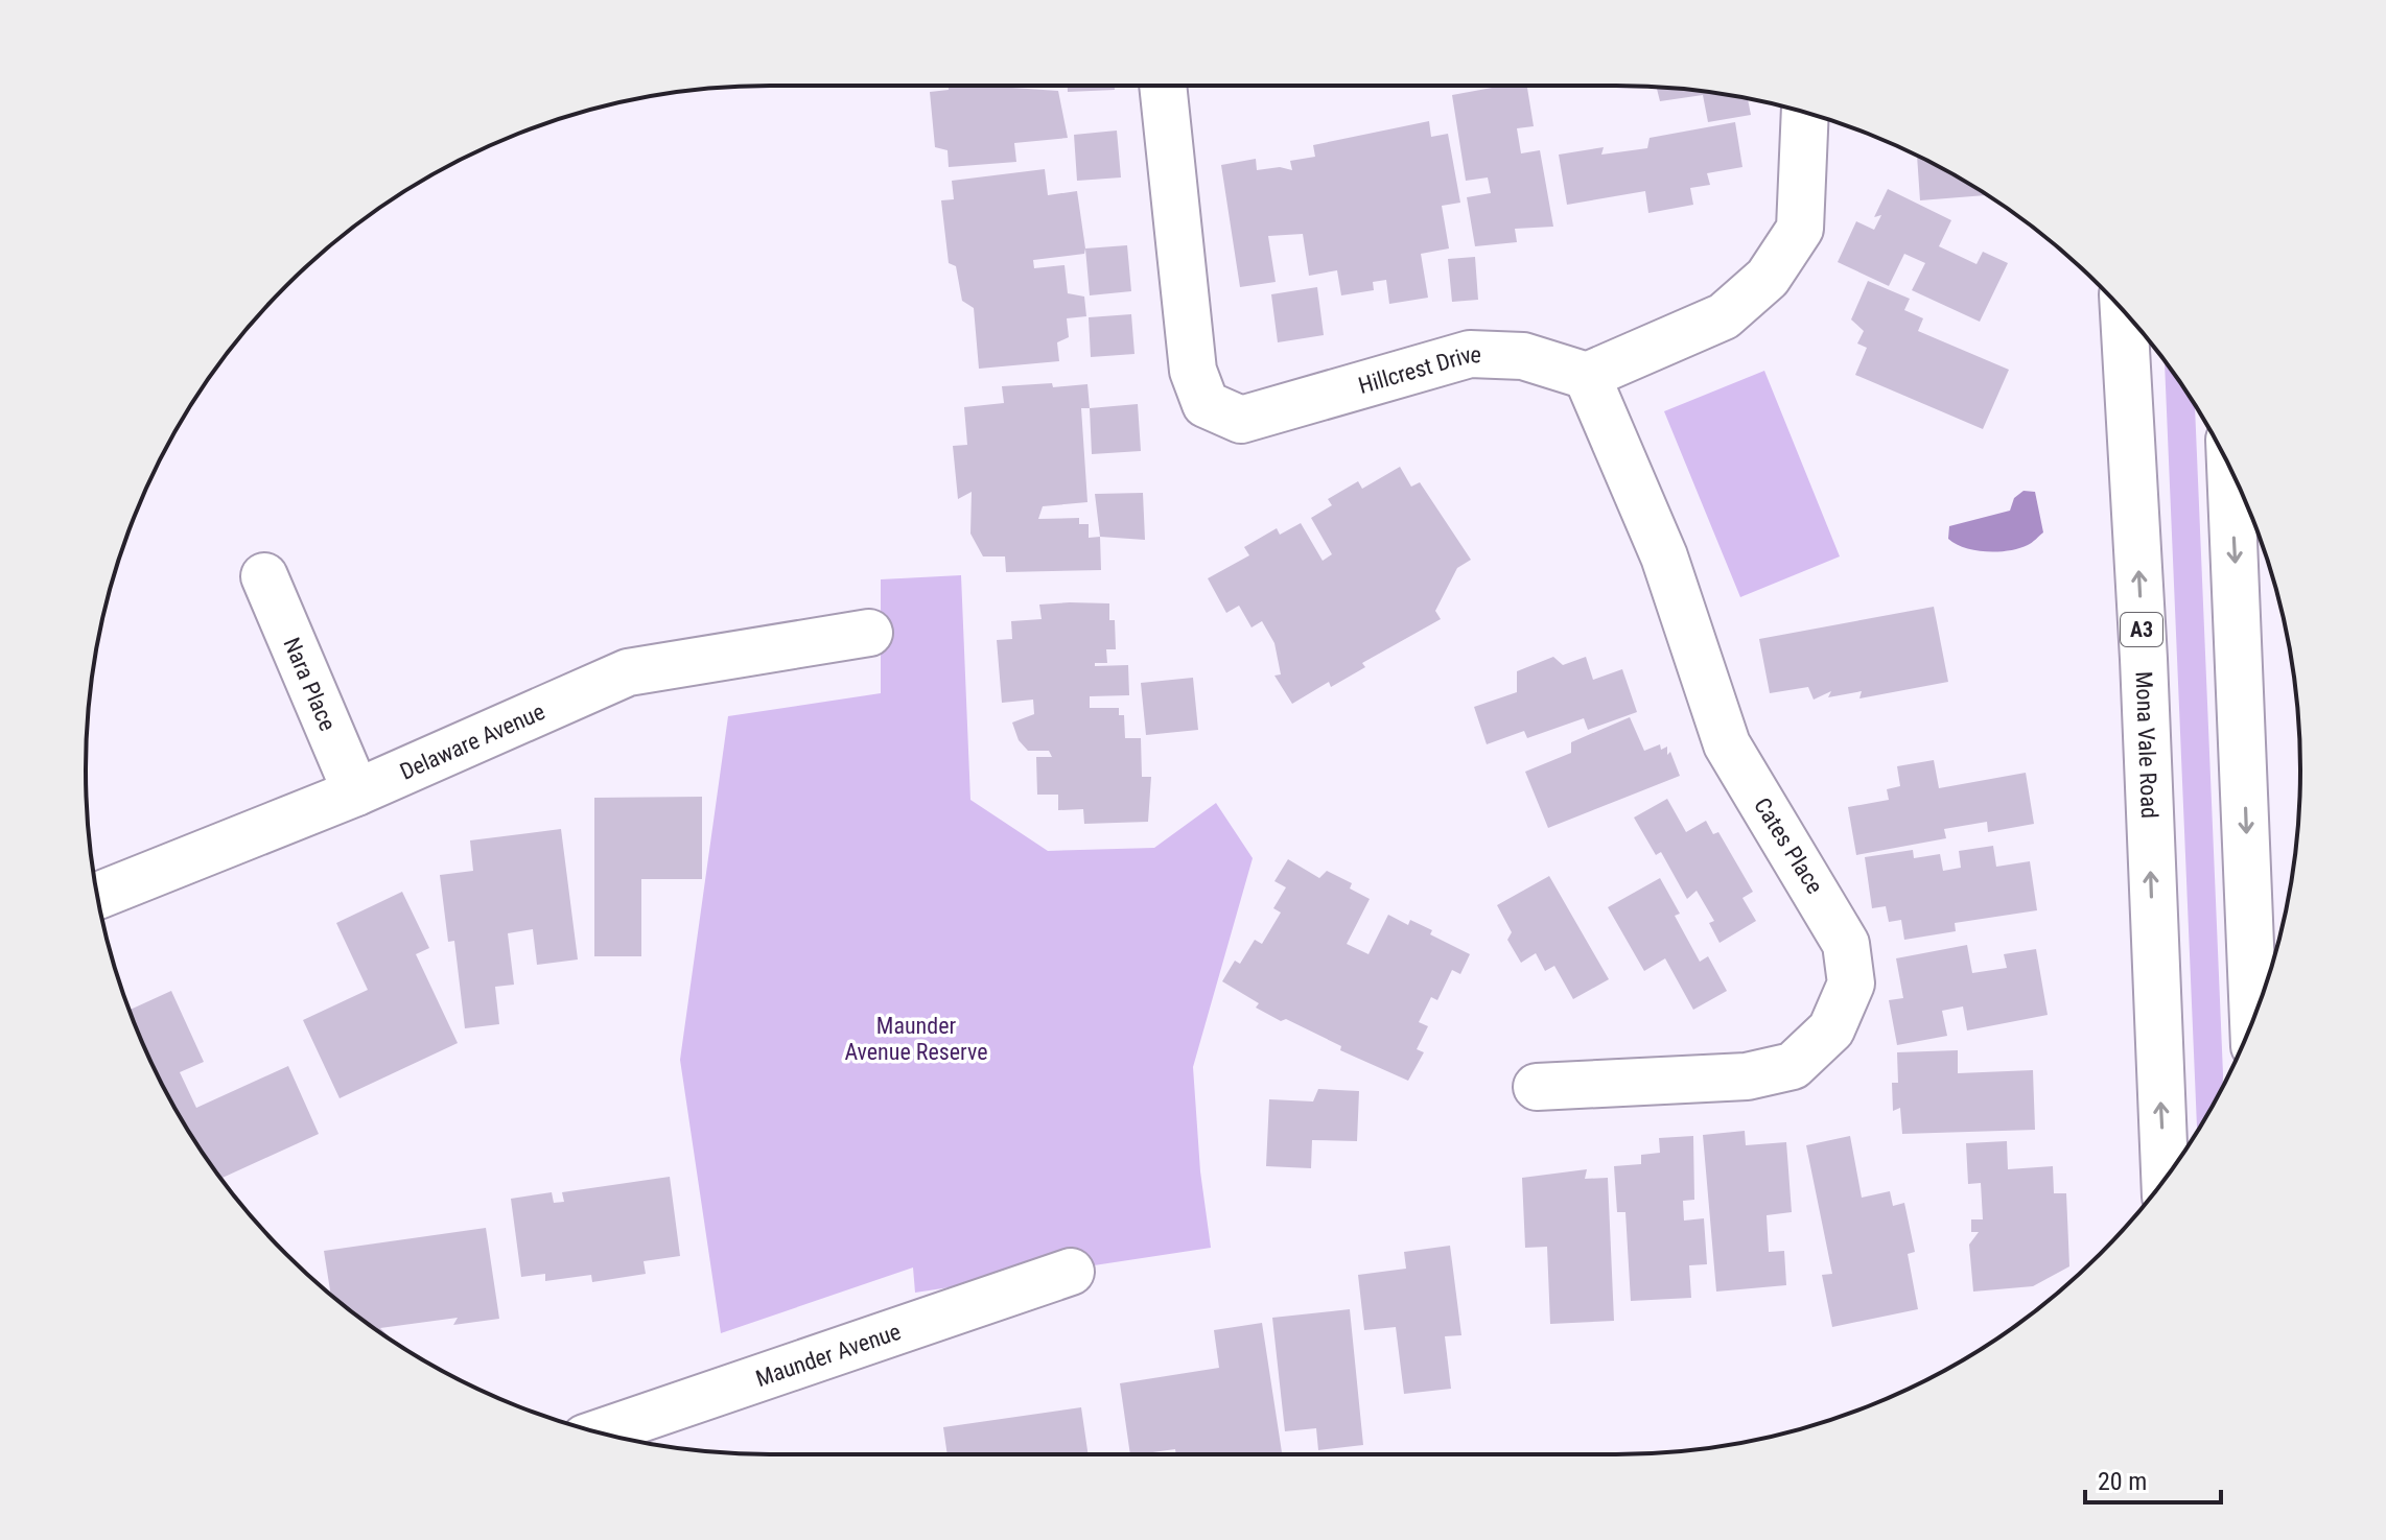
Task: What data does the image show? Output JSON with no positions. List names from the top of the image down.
{
  "streets": {
    "main road": [
      "Hillcrest Drive",
      "A3",
      "Nara Place",
      "Delaware Avenue",
      "Mona Vale Road",
      "Cates Place",
      "Maunder Avenue"
    ]
  },
  "crossings": [
    ["Hillcrest Drive", "Cates Place"],
    ["Nara Place", "Delaware Avenue"]
  ],
  "parks": ["Maunder Avenue Reserve"],
  "scale_bar": "20 m"
}
